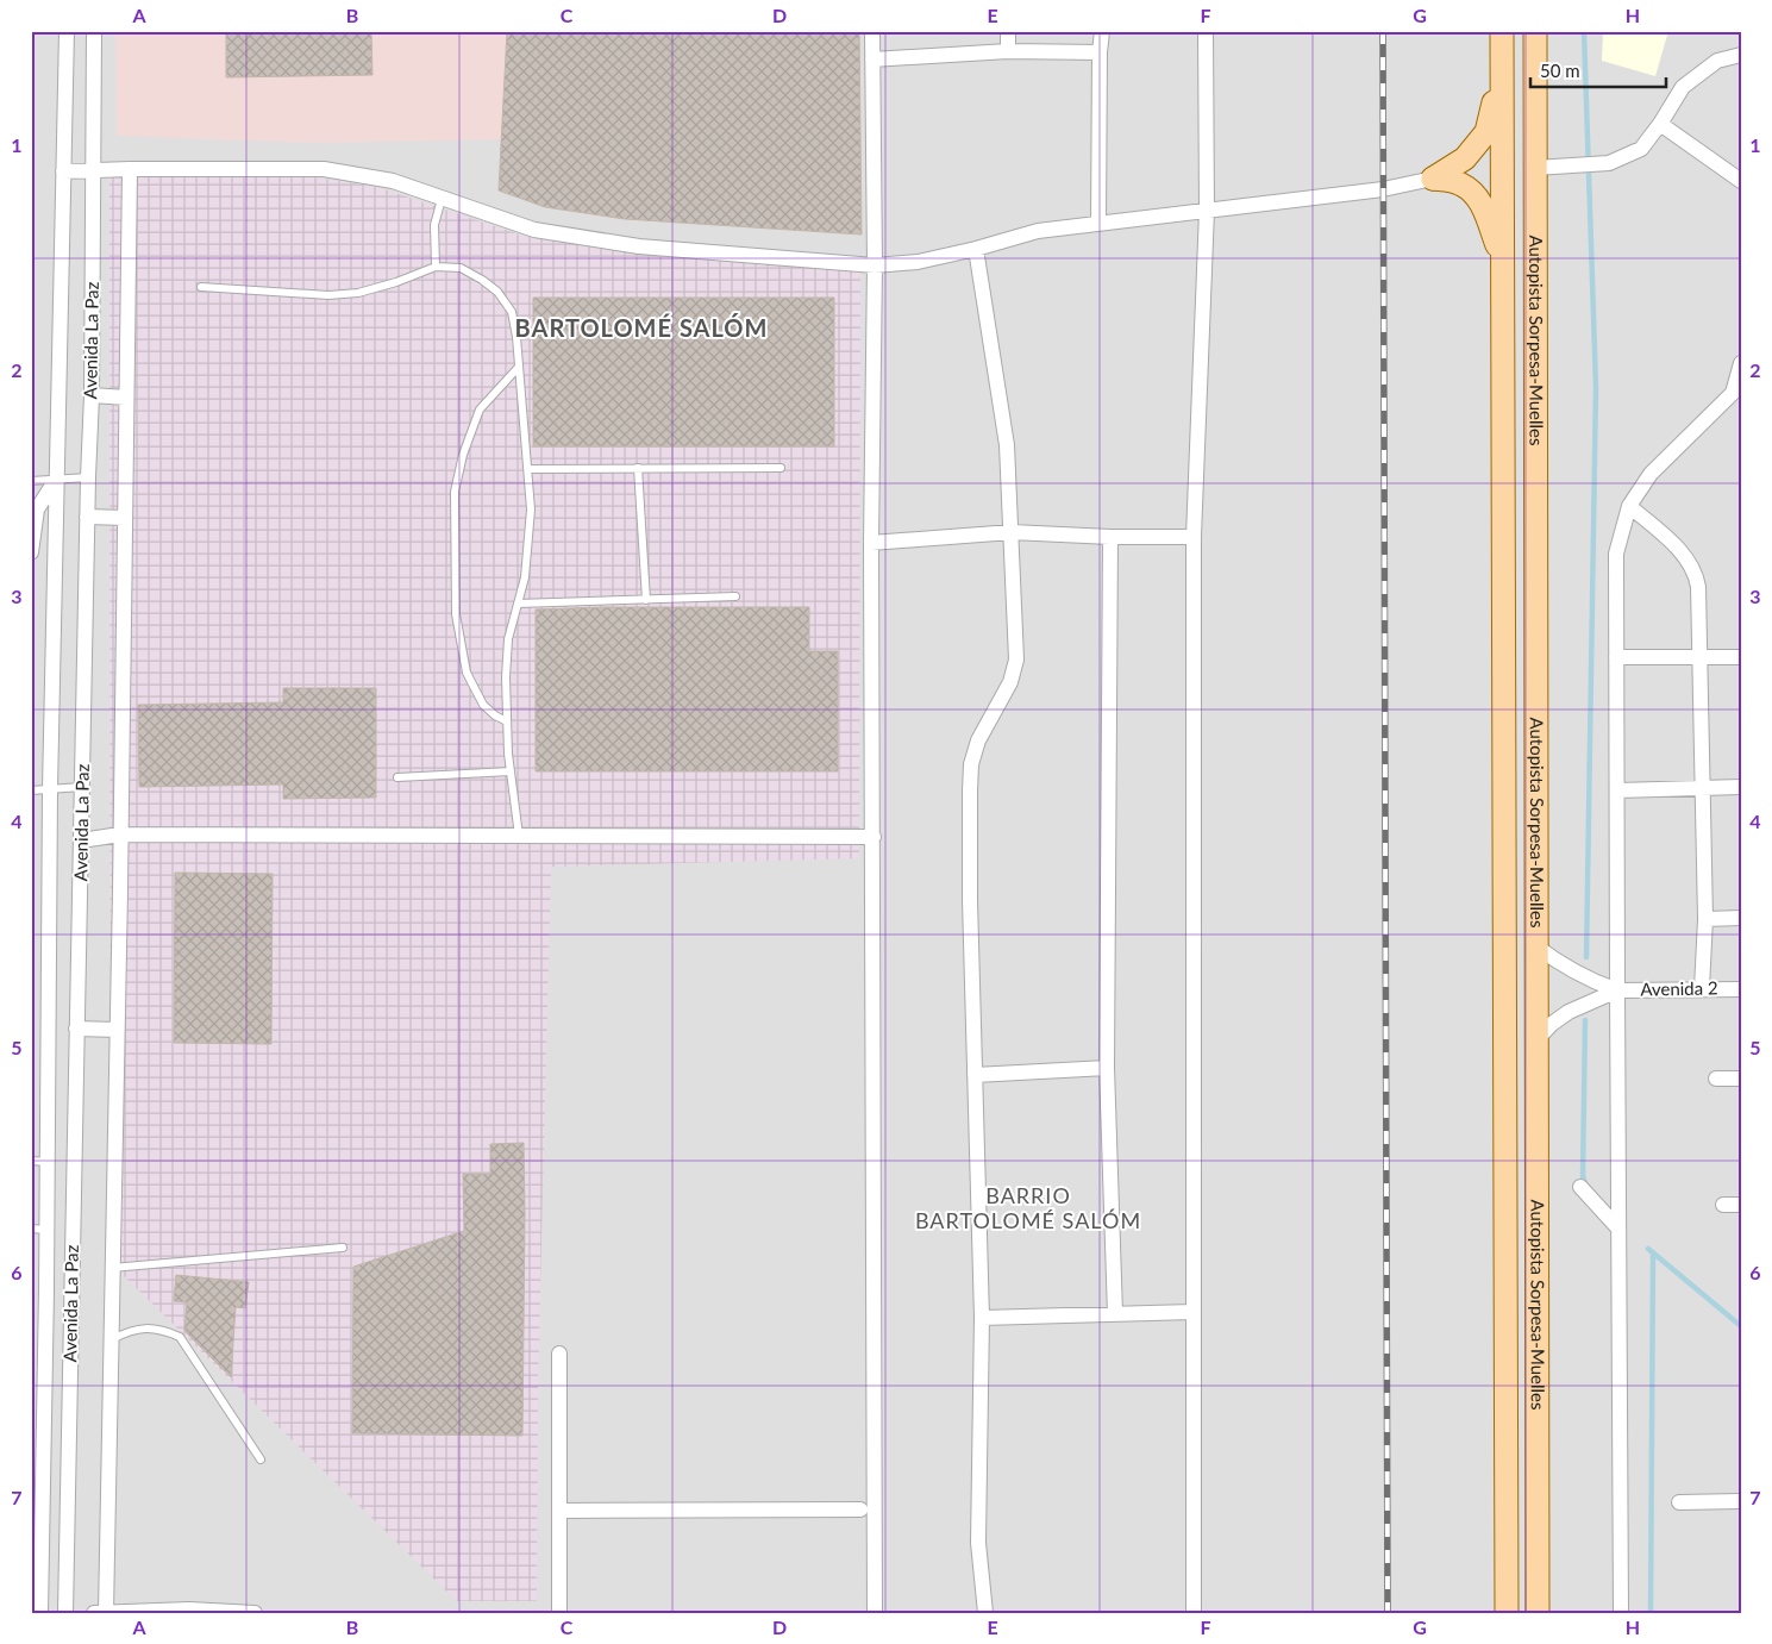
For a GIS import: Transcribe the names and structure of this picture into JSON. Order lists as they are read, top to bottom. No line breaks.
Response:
{"streets":{"main road":["Autopista Sorpesa-Muelles"],"street":["Avenida La Paz","Avenida 2"]},"districts":["BARTOLOMÉ SALÓM","BARRIO BARTOLOMÉ SALÓM"],"scale_bar":"50 m","grid":{"columns":["A","B","C","D","E","F","G","H"],"rows":["1","2","3","4","5","6","7"]}}
